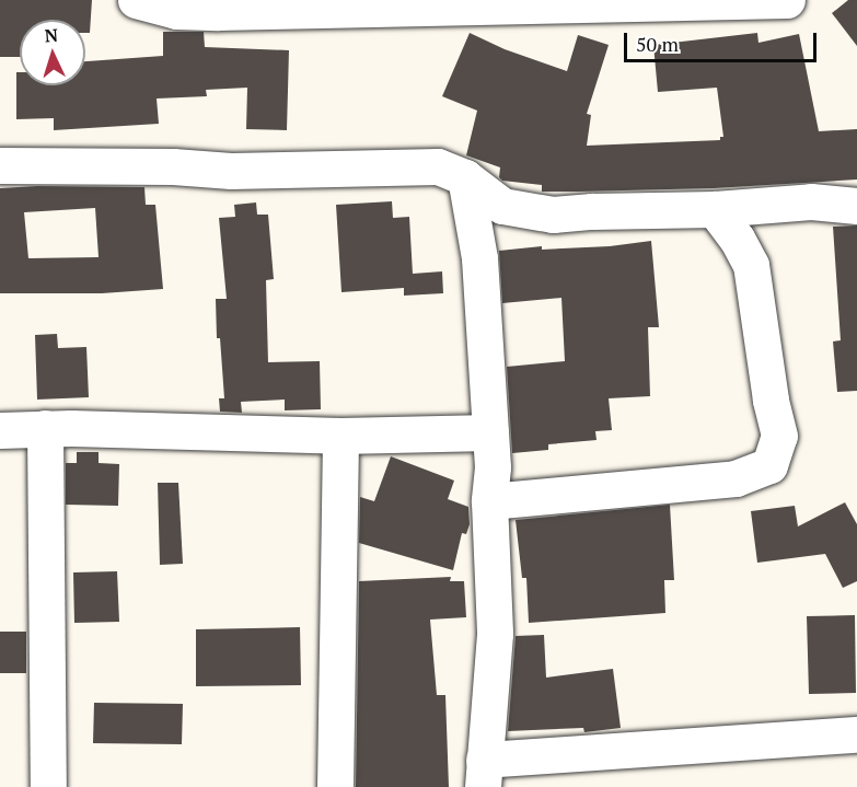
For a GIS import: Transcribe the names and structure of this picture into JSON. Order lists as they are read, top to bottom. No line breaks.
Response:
{"scale_bar":"50 m","north":"top"}
